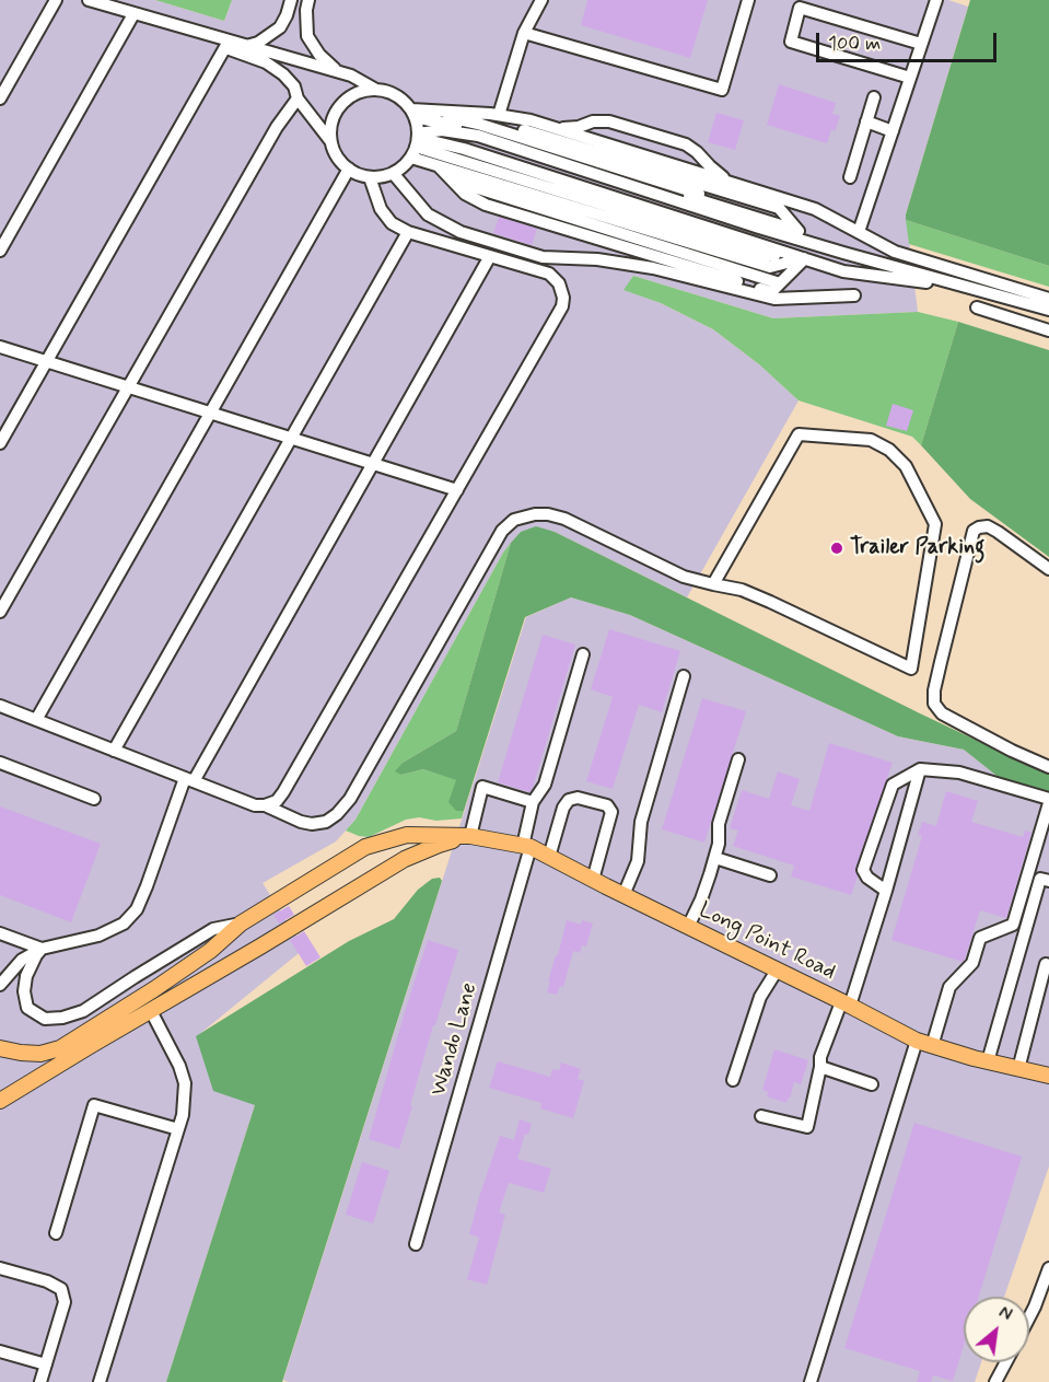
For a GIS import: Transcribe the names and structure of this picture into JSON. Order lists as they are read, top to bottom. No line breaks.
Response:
{"streets":{"main road":["Long Point Road"],"street":["Wando Lane"]},"crossings":[["Long Point Road","Wando Lane"]],"places":["Trailer Parking"],"scale_bar":"100 m","north":"top right"}
